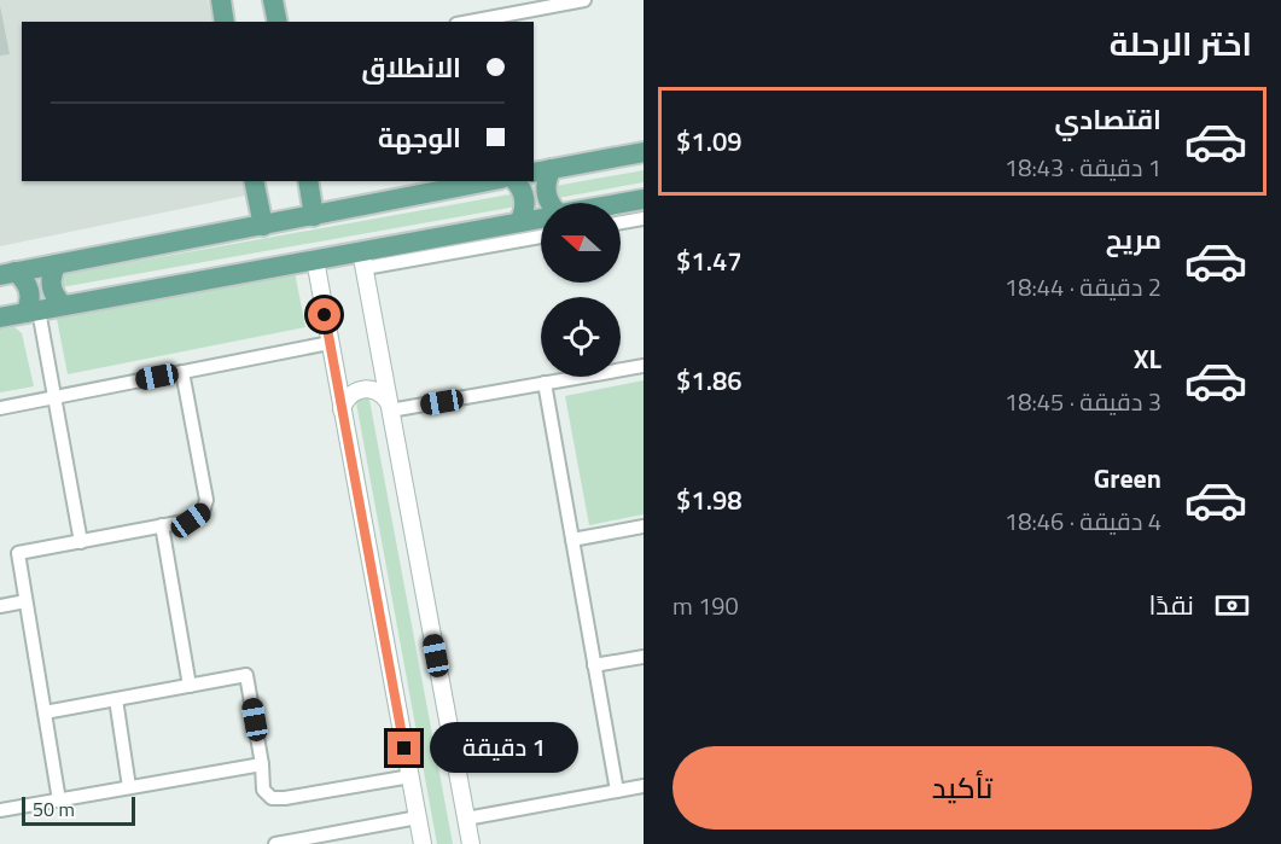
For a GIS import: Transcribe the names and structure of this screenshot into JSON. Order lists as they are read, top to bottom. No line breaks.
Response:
{"scale_bar":"50 m","north":"left","page":{"heading":"اختر الرحلة","banner":["الانطلاق","الوجهة"],"list":[{"name":"اقتصادي","note":"1 دقيقة · 18:43","value":"$1.09"},{"name":"مريح","note":"2 دقيقة · 18:44","value":"$1.47"},{"name":"XL","note":"3 دقيقة · 18:45","value":"$1.86"},{"name":"Green","note":"4 دقيقة · 18:46","value":"$1.98"}],"pay":["نقدًا","190 m"],"bubble":"1 دقيقة","buttons":"تأكيد","scale":"50 m"}}
